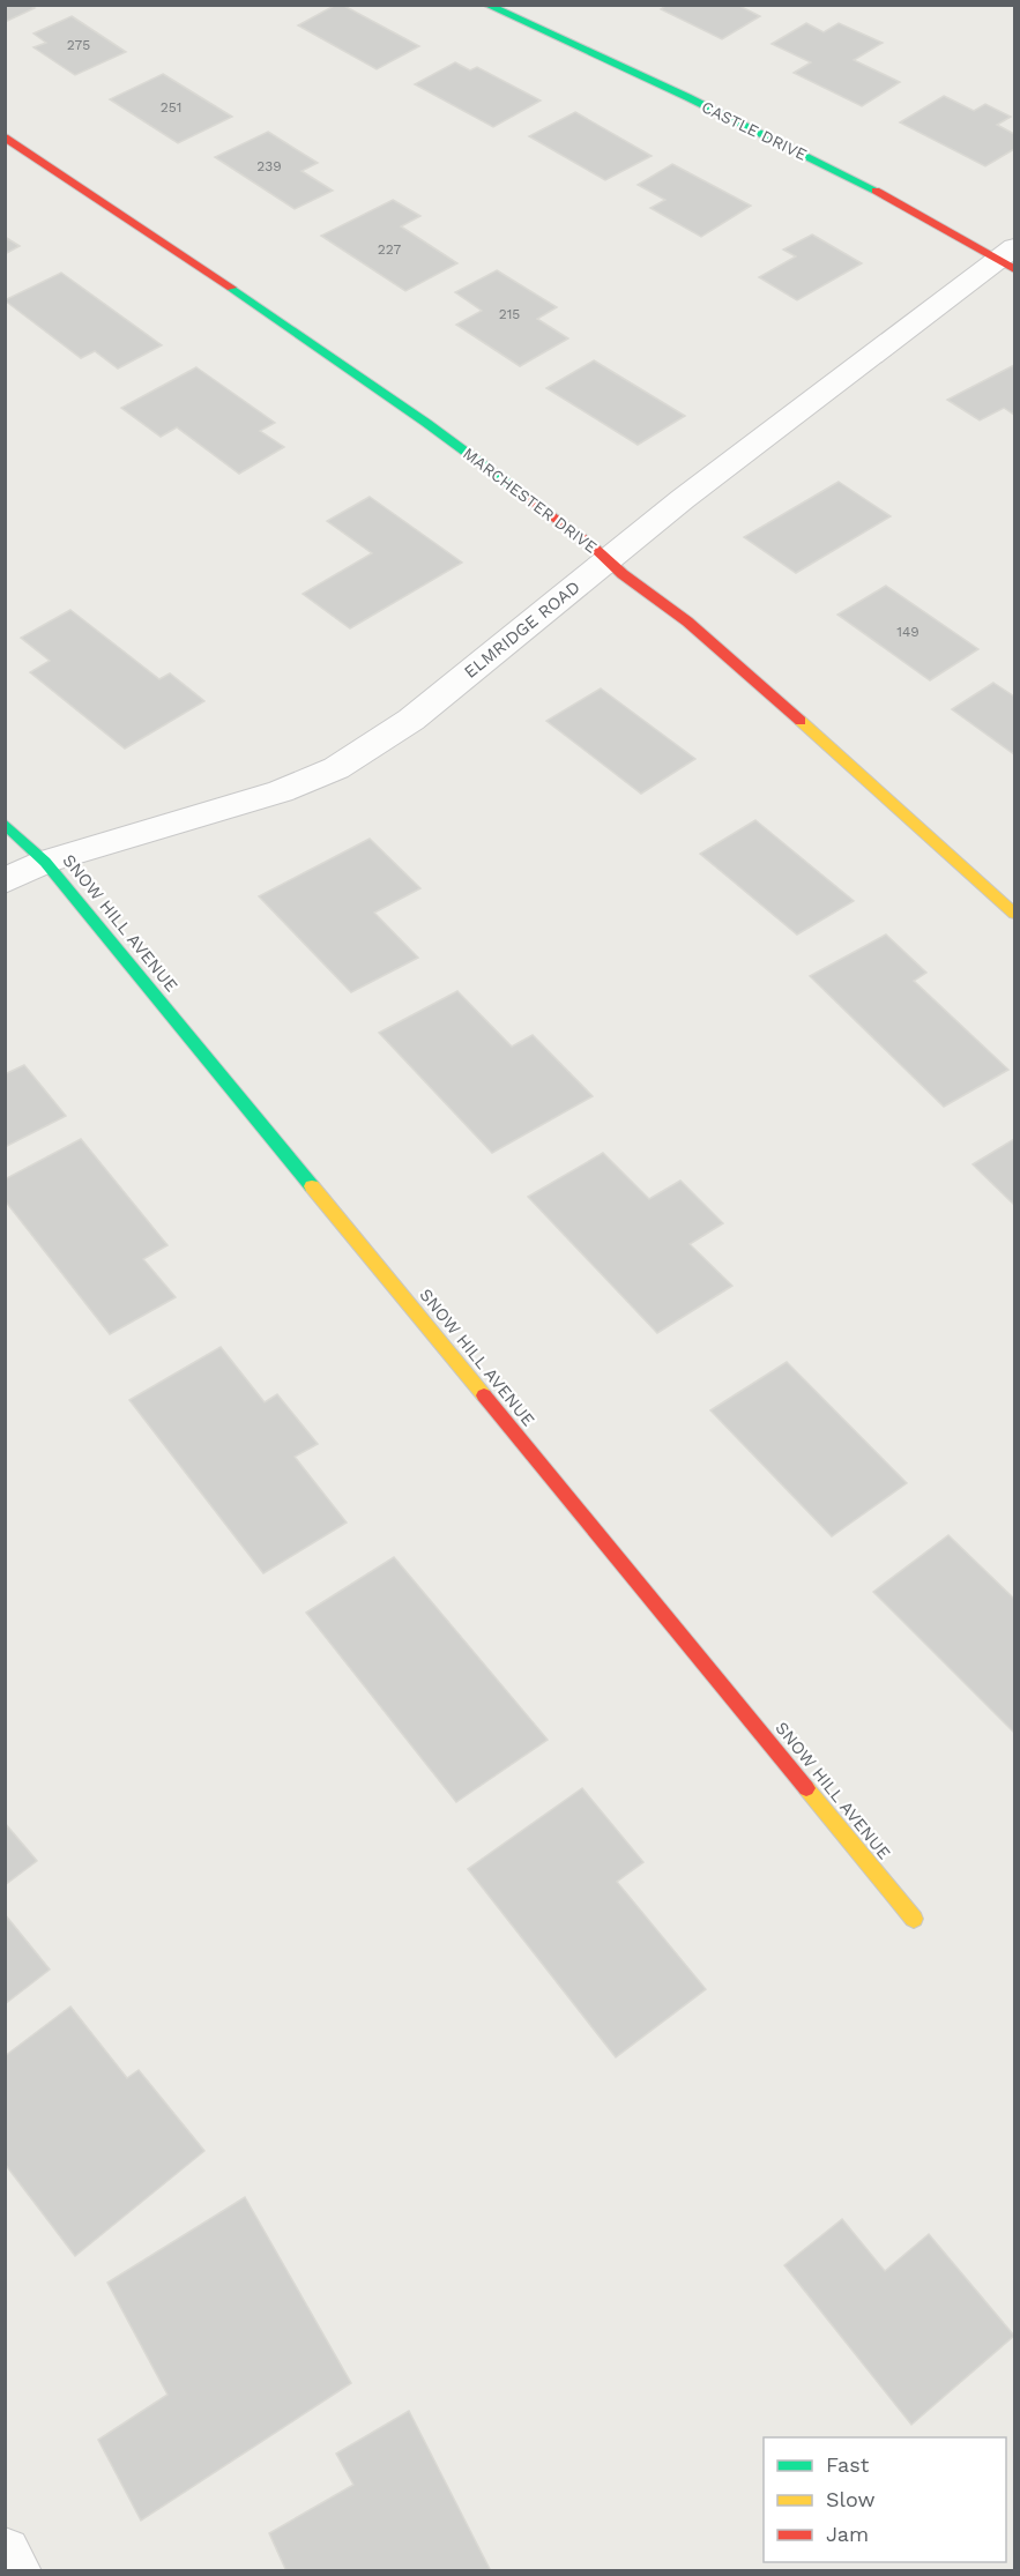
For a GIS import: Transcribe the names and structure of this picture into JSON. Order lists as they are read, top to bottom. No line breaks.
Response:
{"streets":{"street":["CASTLE DRIVE","MARCHESTER DRIVE","ELMRIDGE ROAD","SNOW HILL AVENUE"]},"crossings":[["CASTLE DRIVE","ELMRIDGE ROAD"],["MARCHESTER DRIVE","ELMRIDGE ROAD"],["ELMRIDGE ROAD","SNOW HILL AVENUE"]],"house_numbers":["275","251","239","227","215","149"],"legend":["Fast","Slow","Jam"]}
